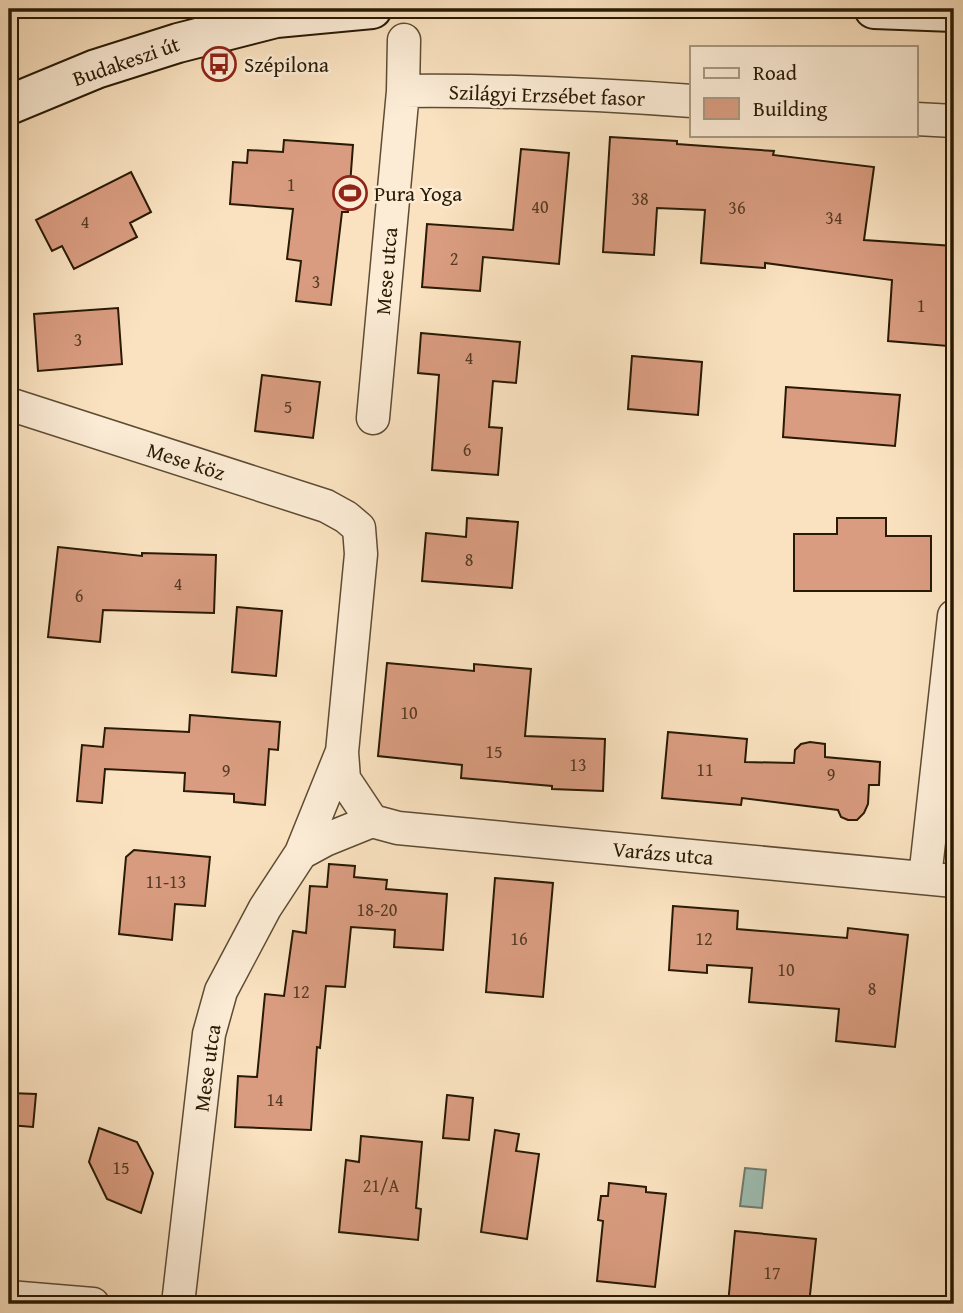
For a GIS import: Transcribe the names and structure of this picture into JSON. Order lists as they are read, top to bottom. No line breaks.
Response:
{"streets":{"main road":["Budakeszi út"],"street":["Szilágyi Erzsébet fasor","Mese utca","Mese köz","Varázs utca"]},"crossings":[["Szilágyi Erzsébet fasor","Mese utca"],["Mese utca","Mese köz"],["Mese utca","Varázs utca"]],"places":{"bus stop":["Szépilona"],"sports":["Pura Yoga"]},"house_numbers":["1","38","40","36","34","4","2","3","1","3","4","5","6","8","4","6","10","15","13","11","9","9","11-13","18-20","16","12","10","8","12","14","15","21/A","17"],"legend":["Road","Building"]}
